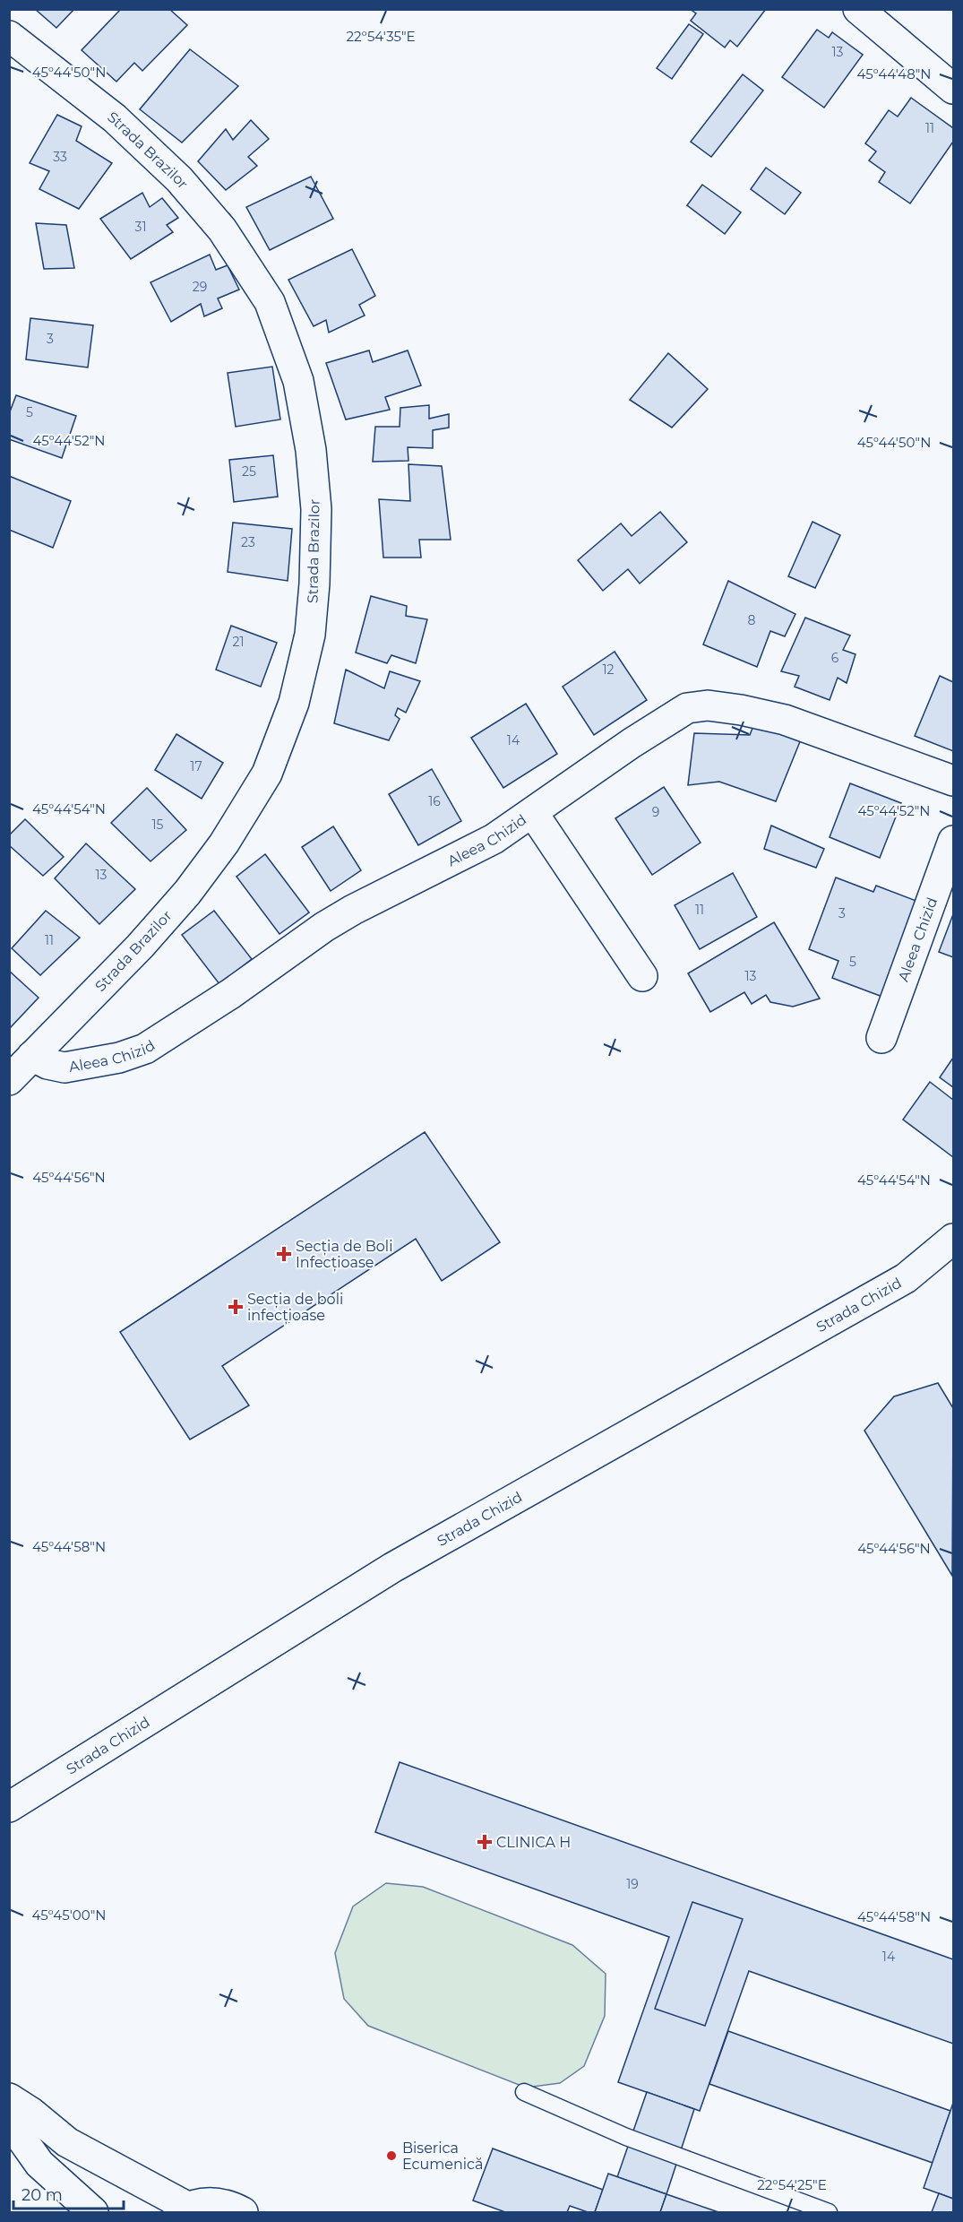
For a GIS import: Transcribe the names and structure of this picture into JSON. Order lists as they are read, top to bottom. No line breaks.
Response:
{"streets":{"street":["Strada Brazilor","Aleea Chizid","Strada Chizid"]},"crossings":[["Strada Brazilor","Aleea Chizid"]],"places":{"health":["Secția de Boli Infecțioase","Secția de boli infecțioase","CLINICA H"],"other":["Biserica Ecumenică"]},"house_numbers":["13","11","33","31","29","3","5","25","23","8","21","6","12","14","17","16","9","15","13","11","3","11","5","13","19","14"],"scale_bar":"20 m","coordinates":["22°54'35\"E","45°44'50\"N","45°44'48\"N","45°44'52\"N","45°44'54\"N","45°44'56\"N","45°44'58\"N","45°45'00\"N","22°54'25\"E"]}
